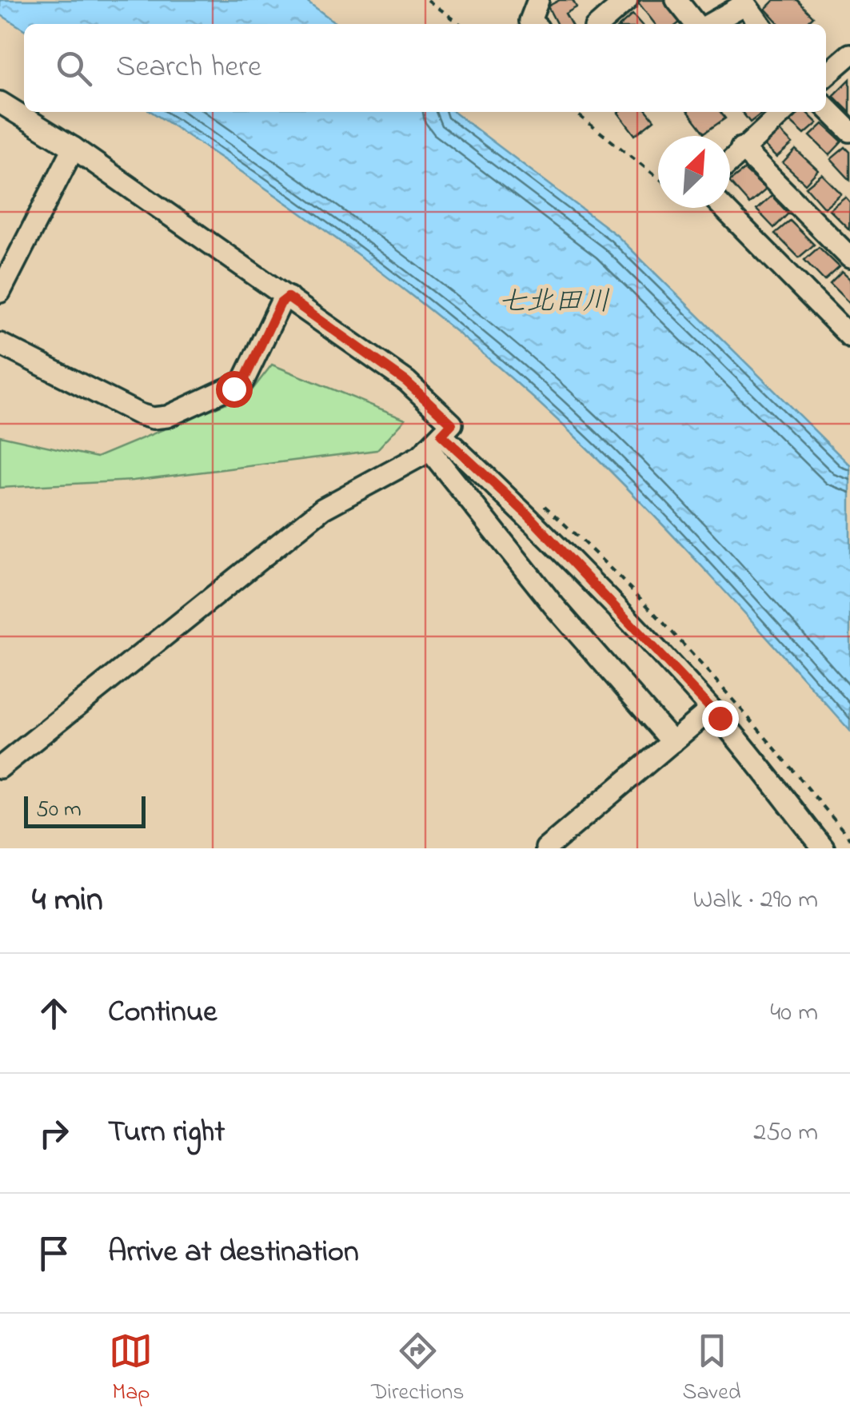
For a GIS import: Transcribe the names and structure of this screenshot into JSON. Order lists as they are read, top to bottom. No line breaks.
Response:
{"water":["七北田川"],"scale_bar":"50 m","north":"top right","page":{"search":"Search here","scale":"50 m","heading":["4 min","Walk · 290 m"],"list":[["Continue","40 m"],["Turn right","250 m"],"Arrive at destination"],"nav":["Map","Directions","Saved"]}}
